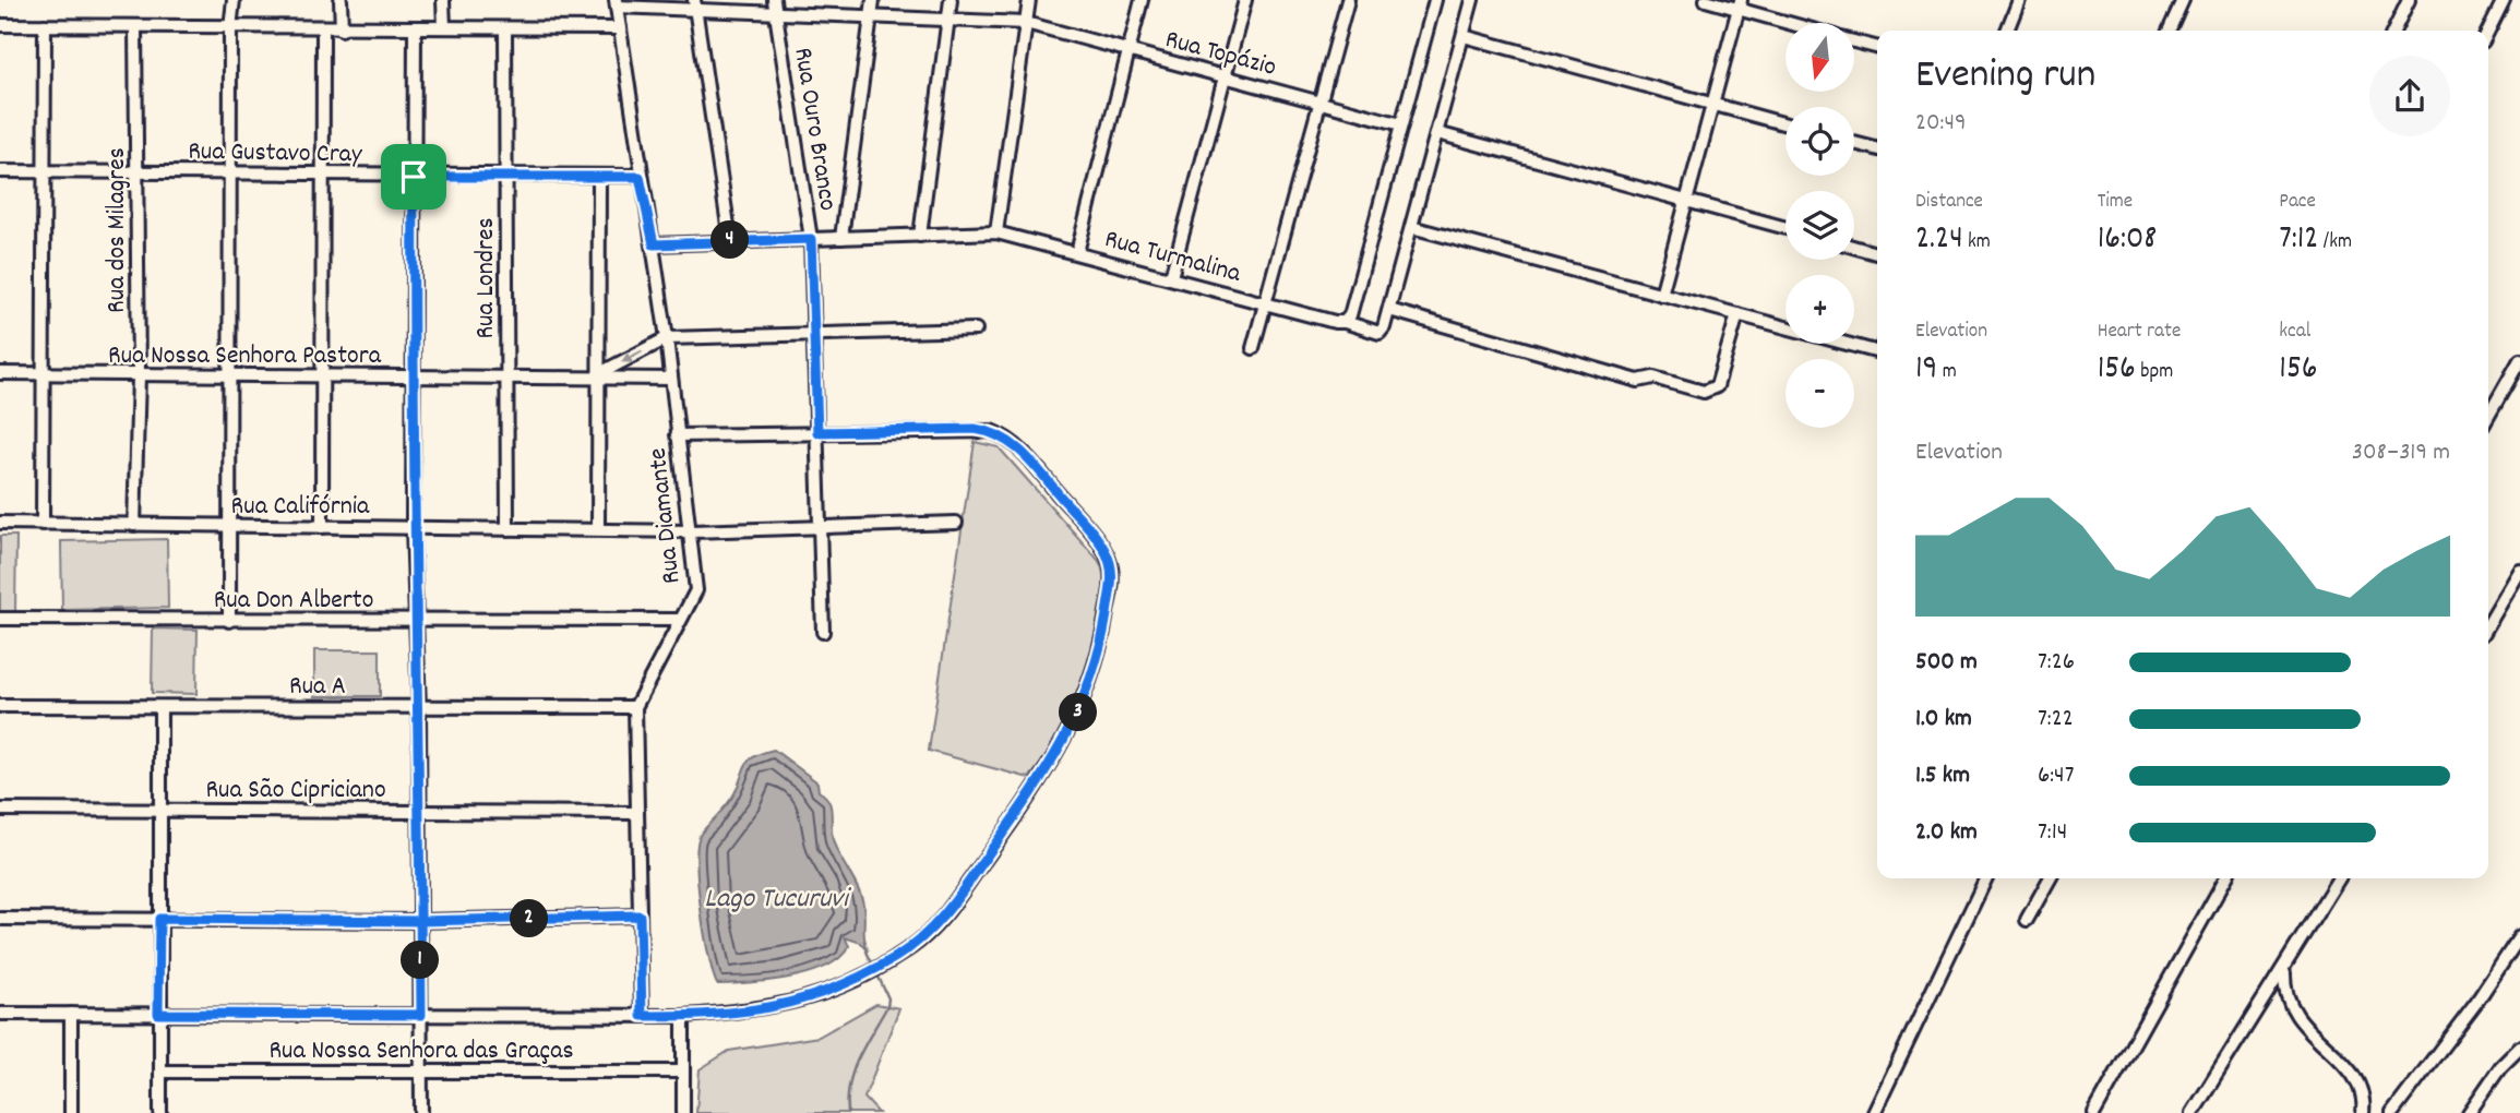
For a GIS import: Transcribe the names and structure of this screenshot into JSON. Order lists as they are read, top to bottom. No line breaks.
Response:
{"streets":{"street":["Rua Topázio","Rua Ouro Branco","Rua Gustavo Cray","Rua dos Milagres","Rua Turmalina","Rua Londres","Rua Nossa Senhora Pastora","Rua Califórnia","Rua Diamante","Rua Don Alberto","Rua A","Rua São Cipriciano","Rua Nossa Senhora das Graças"]},"crossings":[["Rua Topázio","Rua Ouro Branco"],["Rua Topázio","Rua Diamante"],["Rua Ouro Branco","Rua Turmalina"],["Rua Ouro Branco","Rua Califórnia"],["Rua Gustavo Cray","Rua dos Milagres"],["Rua Gustavo Cray","Rua Londres"],["Rua Gustavo Cray","Rua Diamante"],["Rua dos Milagres","Rua Nossa Senhora Pastora"],["Rua dos Milagres","Rua Califórnia"],["Rua Turmalina","Rua Diamante"],["Rua Londres","Rua Nossa Senhora Pastora"],["Rua Londres","Rua Califórnia"],["Rua Nossa Senhora Pastora","Rua Diamante"],["Rua Califórnia","Rua Diamante"],["Rua Diamante","Rua Don Alberto"],["Rua Diamante","Rua A"],["Rua Diamante","Rua São Cipriciano"]],"water":["Lago Tucuruvi"],"north":"bottom","page":{"map_buttons":["+","−"],"heading":["Evening run","20:49"],"stats":[["Distance","2.24 km"],["Time","16:08"],["Pace","7:12 /km"],["Elevation","19 m"],["Heart rate","156 bpm"],["kcal","156"]],"pins":["4","3","2","1"],"chart":["Elevation","308–319 m"],"list":[{"name":"500 m","note":"7:26"},{"name":"1.0 km","note":"7:22"},{"name":"1.5 km","note":"6:47"},{"name":"2.0 km","note":"7:14"}]}}
